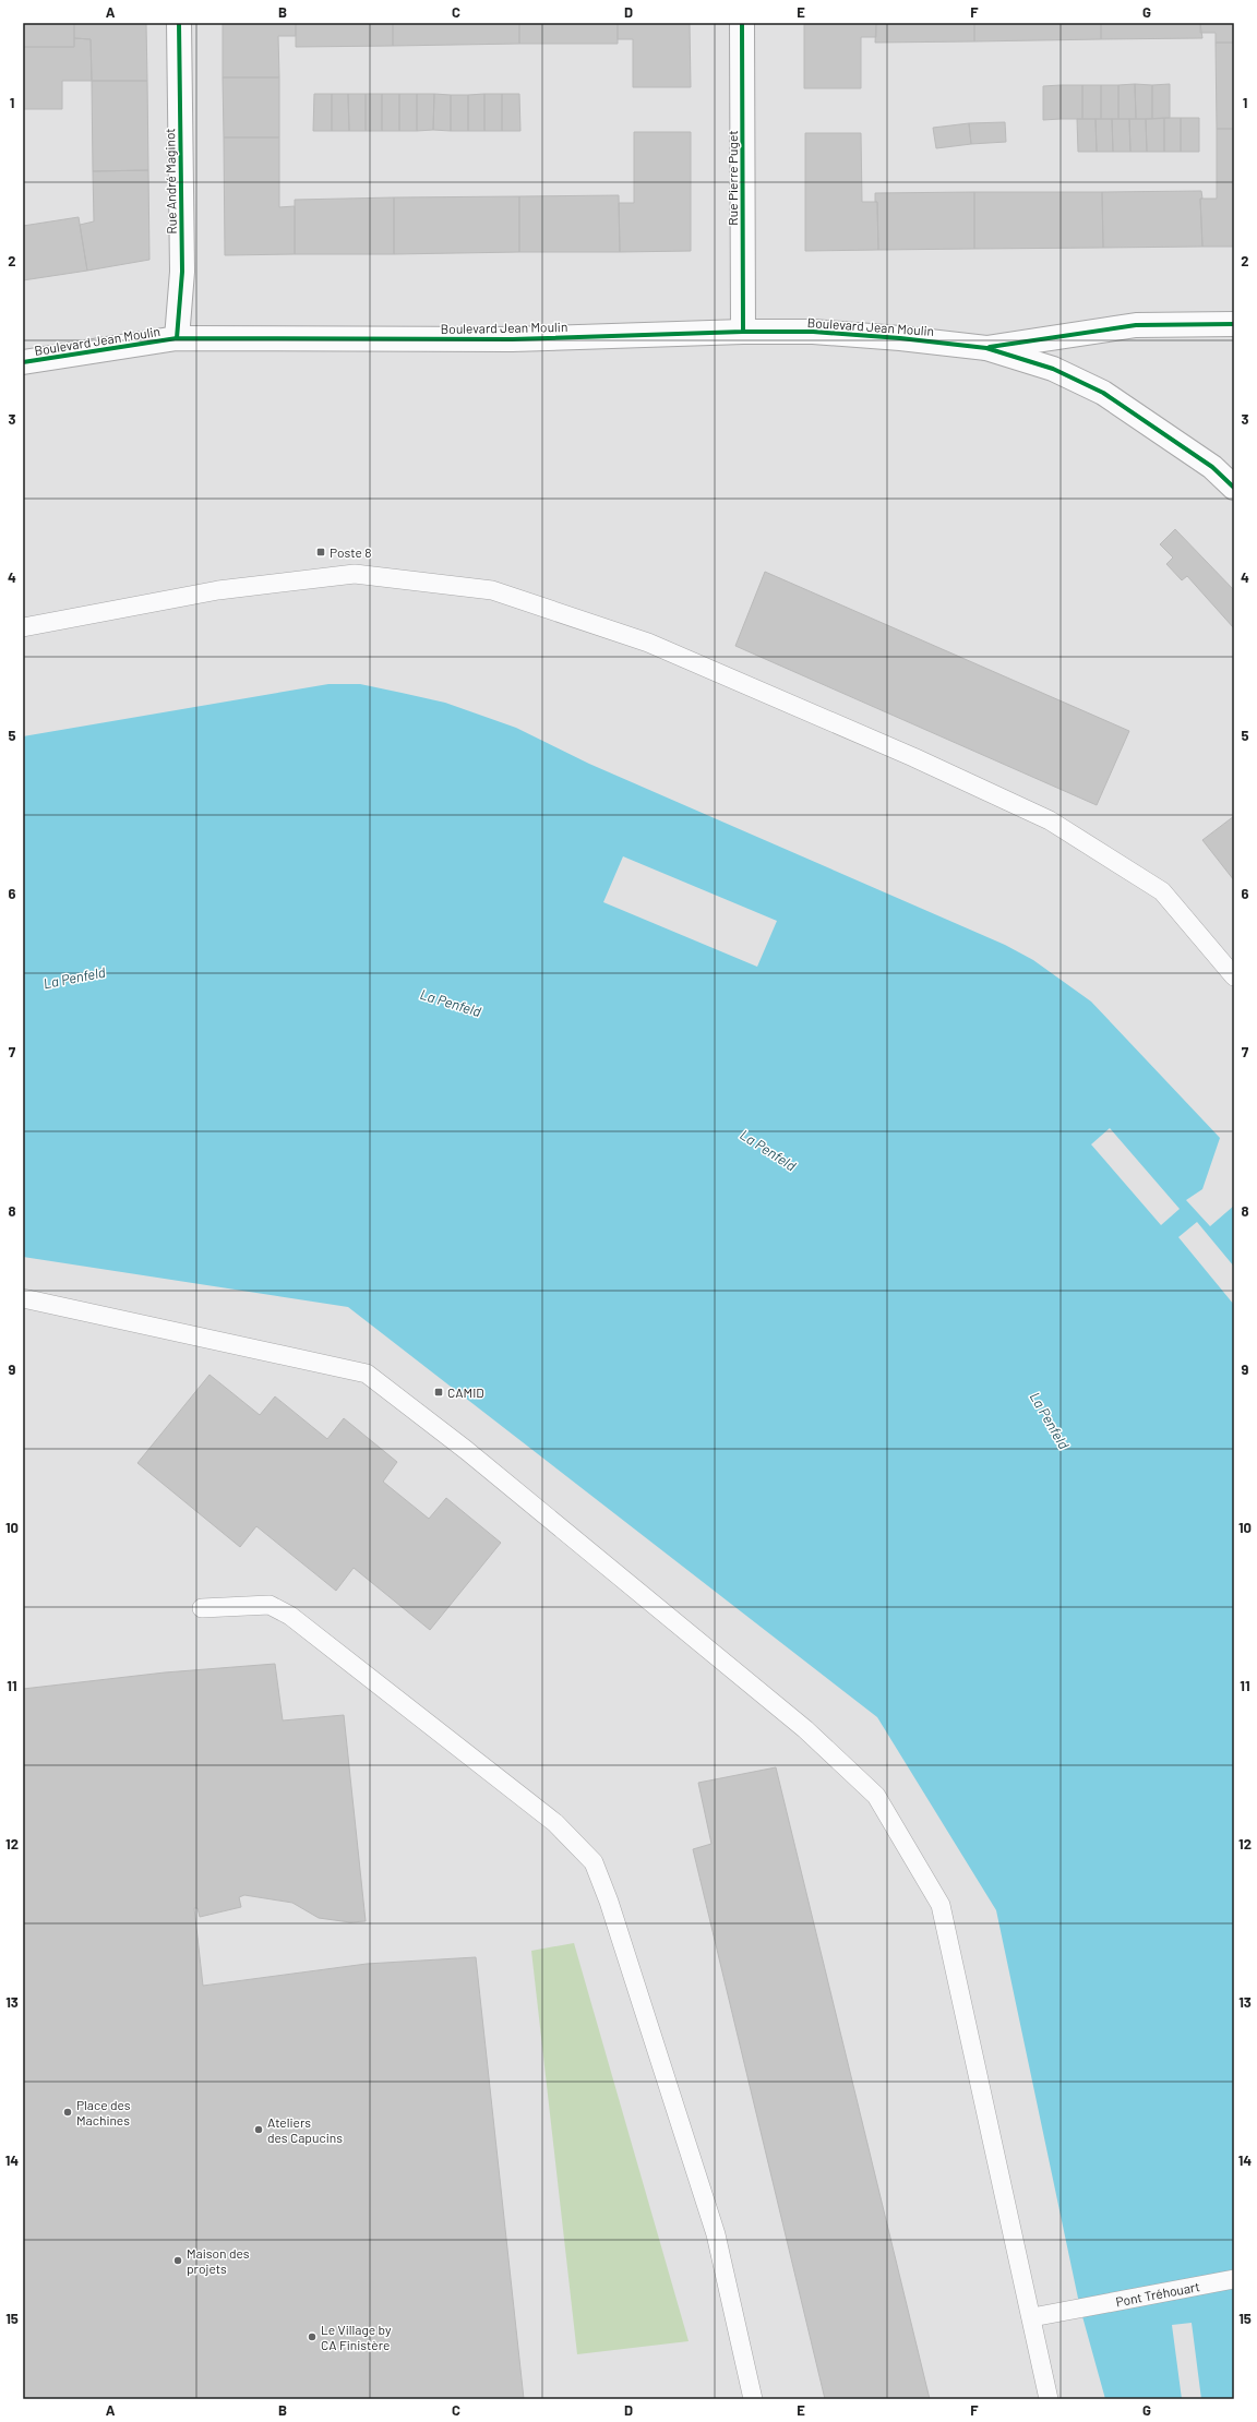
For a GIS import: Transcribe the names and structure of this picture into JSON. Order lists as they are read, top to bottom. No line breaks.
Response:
{"streets":{"street":["Rue Pierre Puget","Rue André Maginot","Boulevard Jean Moulin"],"lane":["Pont Tréhouart"]},"crossings":[["Rue Pierre Puget","Boulevard Jean Moulin"],["Rue André Maginot","Boulevard Jean Moulin"]],"water":["La Penfeld"],"places":{"transit":["Poste 8","CAMID"],"other":["Place des Machines","Ateliers des Capucins","Maison des projets","Le Village by CA Finistère"]},"grid":{"columns":["A","B","C","D","E","F","G"],"rows":["1","2","3","4","5","6","7","8","9","10","11","12","13","14","15"]}}
